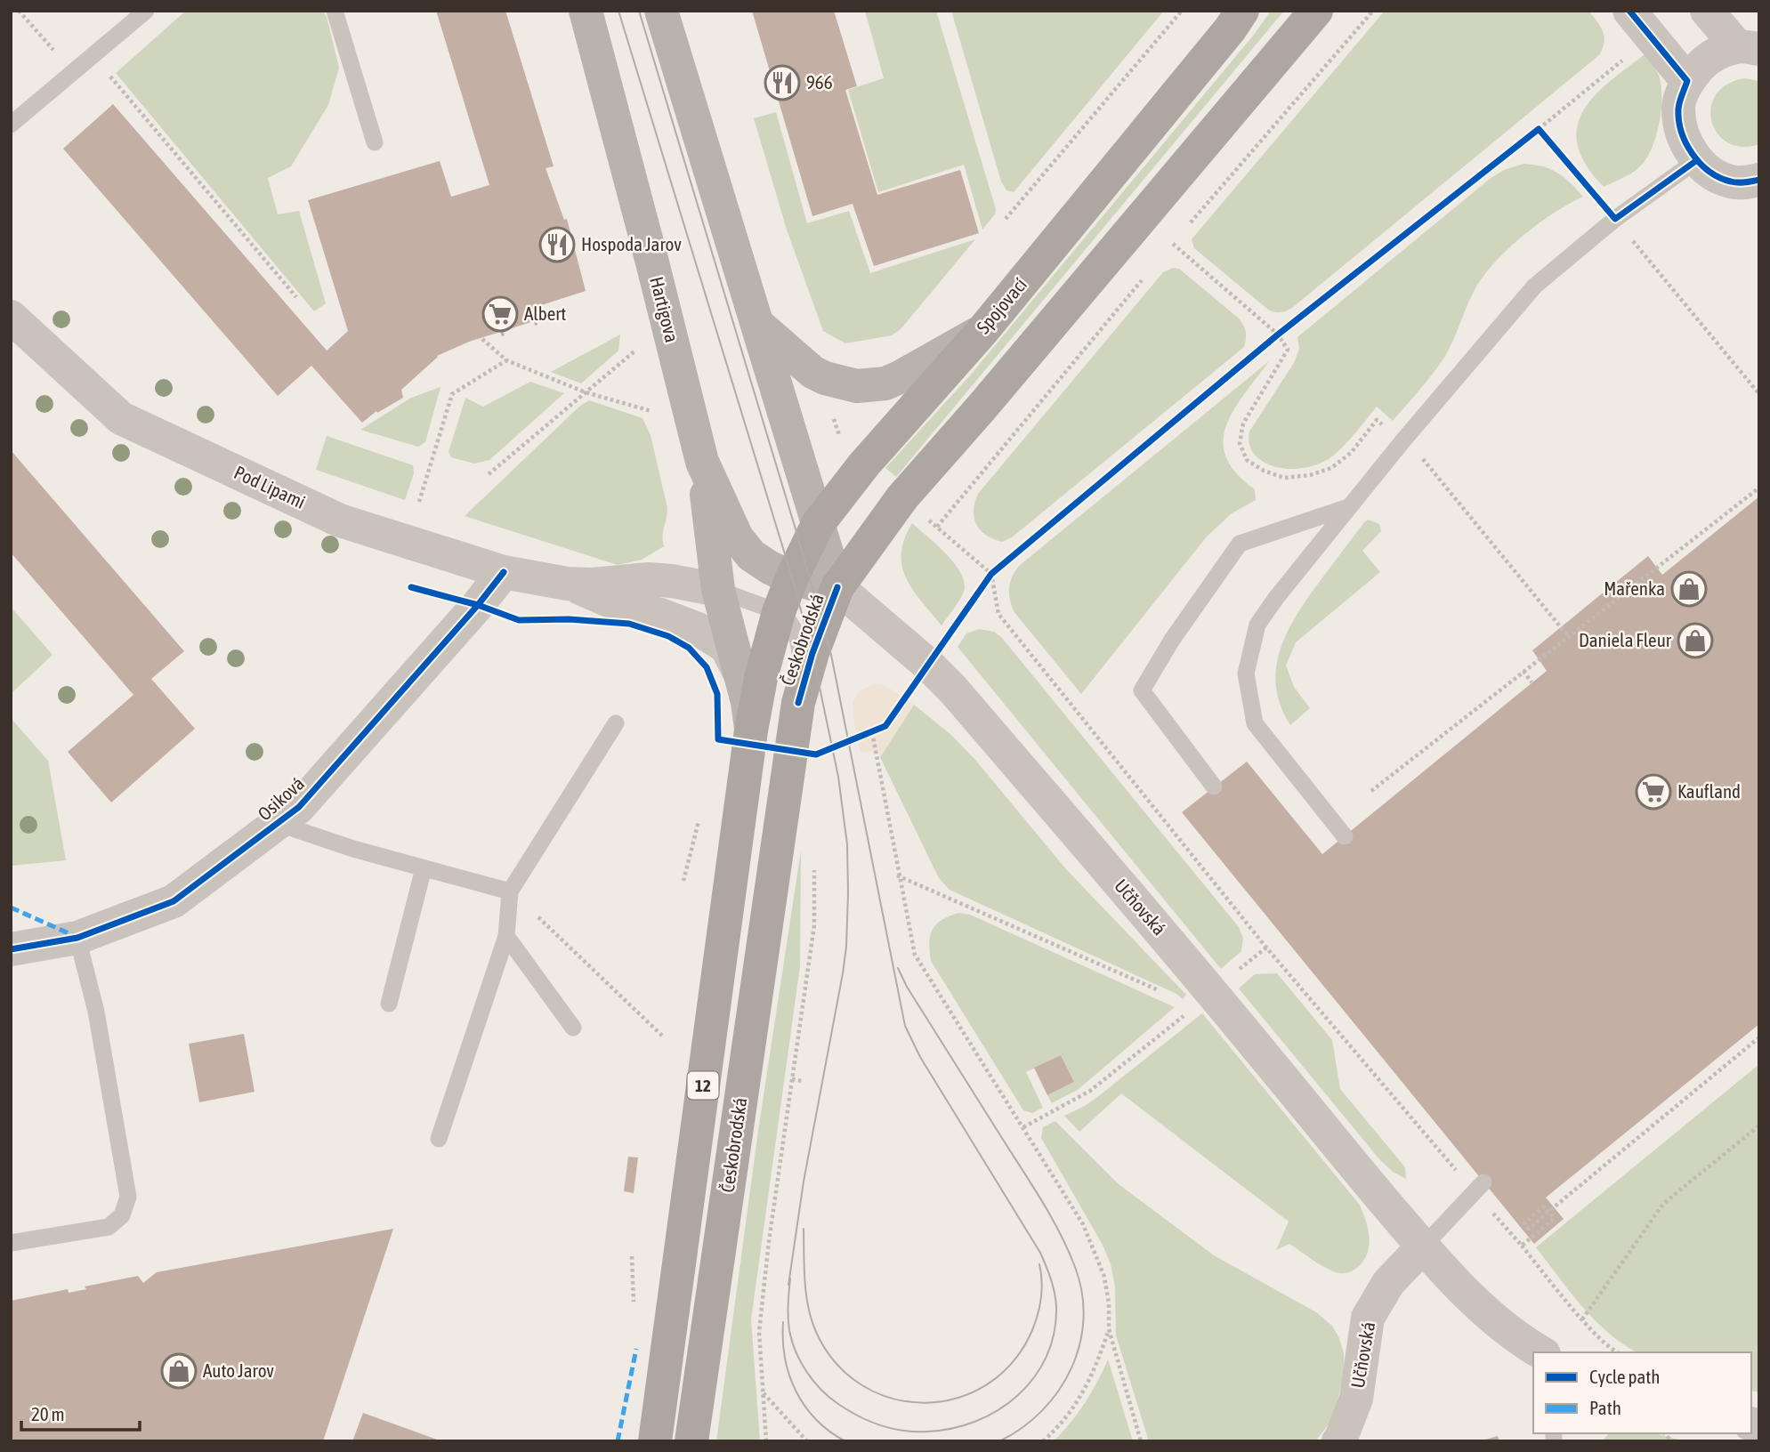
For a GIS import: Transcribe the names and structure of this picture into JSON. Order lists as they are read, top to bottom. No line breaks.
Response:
{"streets":{"main road":["Spojovací","Hartigova","Českobrodská","12"],"street":["Pod Lipami","Osiková","Učňovská"]},"crossings":[["Spojovací","Hartigova"],["Spojovací","Českobrodská"],["Hartigova","Českobrodská"],["Hartigova","Učňovská"],["Pod Lipami","Osiková"],["Českobrodská","Učňovská"]],"places":{"restaurant":["966","Hospoda Jarov"],"supermarket":["Albert","Kaufland"],"shop":["Mařenka","Daniela Fleur","Auto Jarov"]},"legend":["Cycle path","Path"],"scale_bar":"20 m"}
